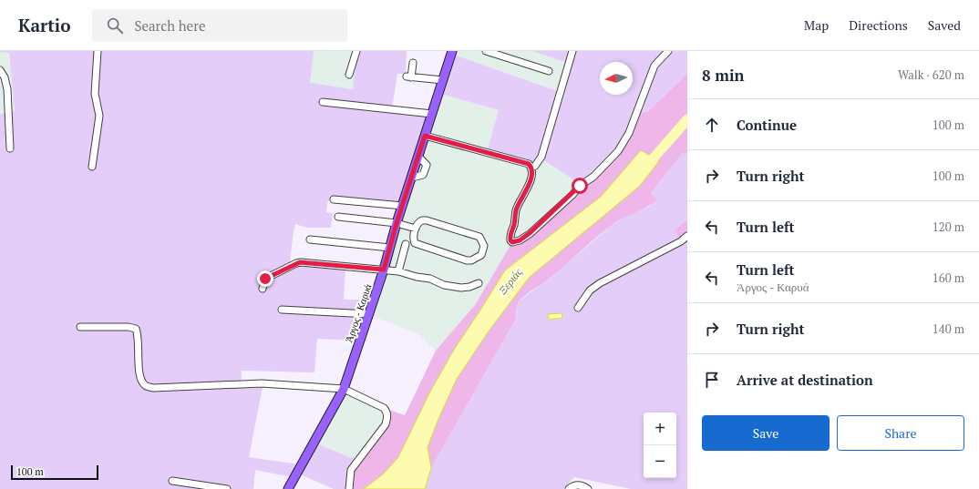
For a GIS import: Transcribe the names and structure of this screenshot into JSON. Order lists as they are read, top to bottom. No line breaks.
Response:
{"streets":{"main road":["Άργος - Καρυά"]},"water":["Ξεριάς"],"scale_bar":"100 m","north":"left","page":{"header":"Kartio","search":"Search here","nav":["Map","Directions","Saved"],"heading":["8 min","Walk · 620 m"],"list":[["Continue","100 m"],["Turn right","100 m"],["Turn left","120 m"],["Turn left","Άργος - Καρυά","160 m"],["Turn right","140 m"],"Arrive at destination"],"buttons":["Save","Share"],"map_buttons":["+","−"],"scale":"100 m"}}
